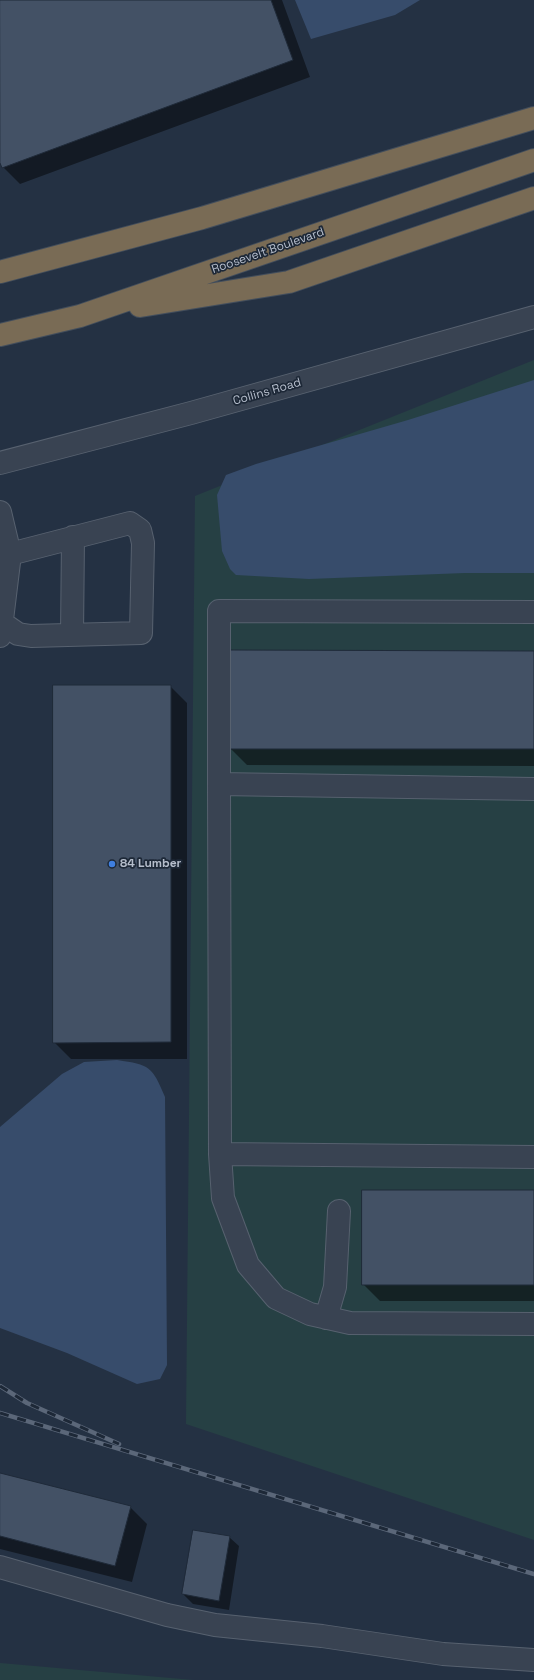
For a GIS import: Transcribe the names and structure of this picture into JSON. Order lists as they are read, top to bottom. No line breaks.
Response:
{"streets":{"highway":["Roosevelt Boulevard"],"street":["Collins Road"]},"places":["84 Lumber"]}
